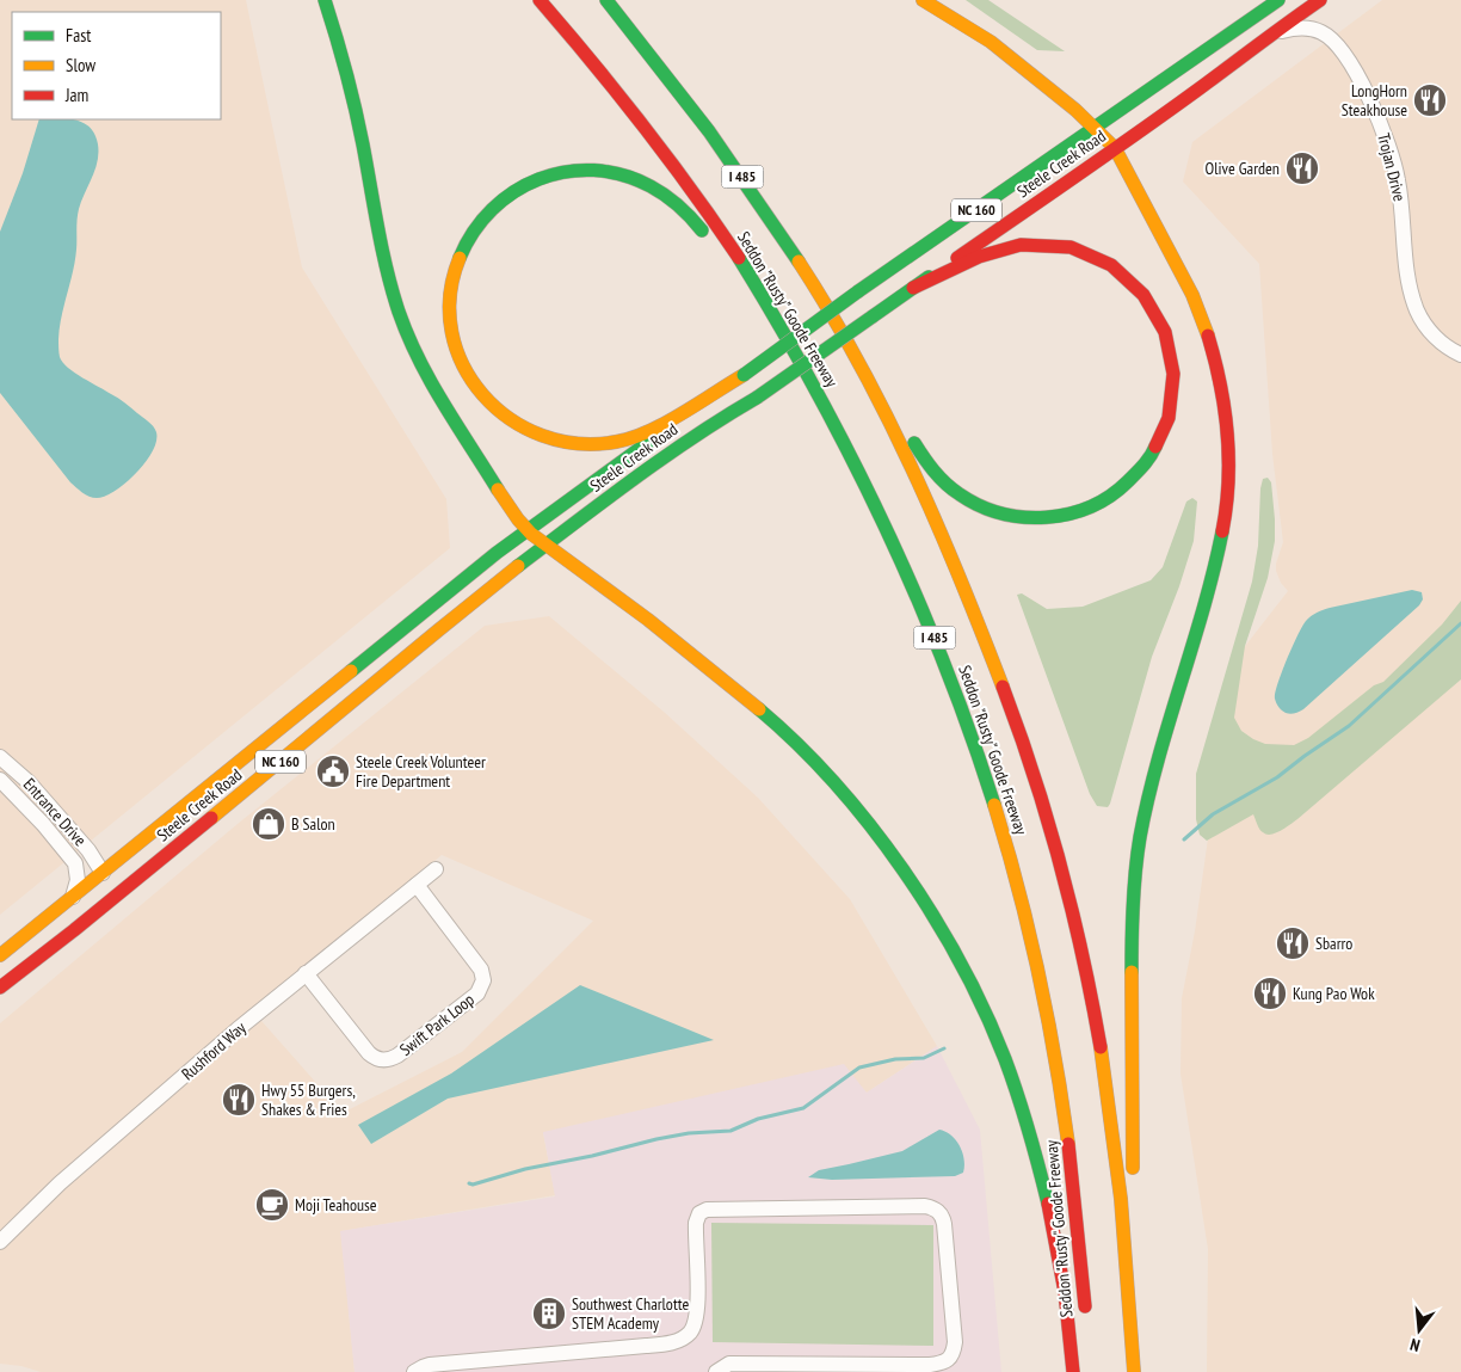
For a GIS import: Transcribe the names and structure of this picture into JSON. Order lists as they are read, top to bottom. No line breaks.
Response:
{"streets":{"main road":["Steele Creek Road","I 485","NC 160","Seddon \"Rusty\" Goode Freeway"],"street":["Trojan Drive","Entrance Drive","Swift Park Loop","Rushford Way"]},"crossings":[["Steele Creek Road","Trojan Drive"],["Steele Creek Road","Entrance Drive"],["Swift Park Loop","Rushford Way"]],"places":{"restaurant":["LongHorn Steakhouse","Olive Garden","Sbarro","Kung Pao Wok","Hwy 55 Burgers, Shakes & Fries"],"public building":["Steele Creek Volunteer Fire Department"],"shop":["B Salon"],"cafe":["Moji Teahouse"],"building":["Southwest Charlotte STEM Academy"]},"legend":["Fast","Slow","Jam"],"north":"bottom"}
